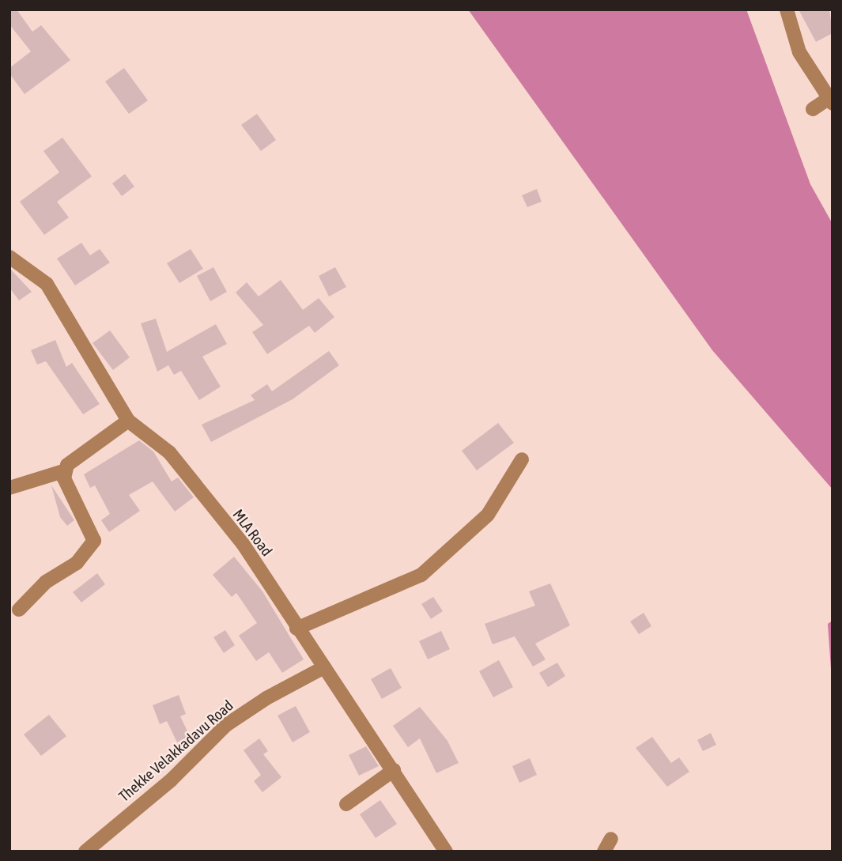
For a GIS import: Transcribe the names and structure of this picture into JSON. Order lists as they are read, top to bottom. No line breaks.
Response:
{"streets":{"street":["MLA Road","Thekke Velakkadavu Road"]},"crossings":[["MLA Road","Thekke Velakkadavu Road"]]}
